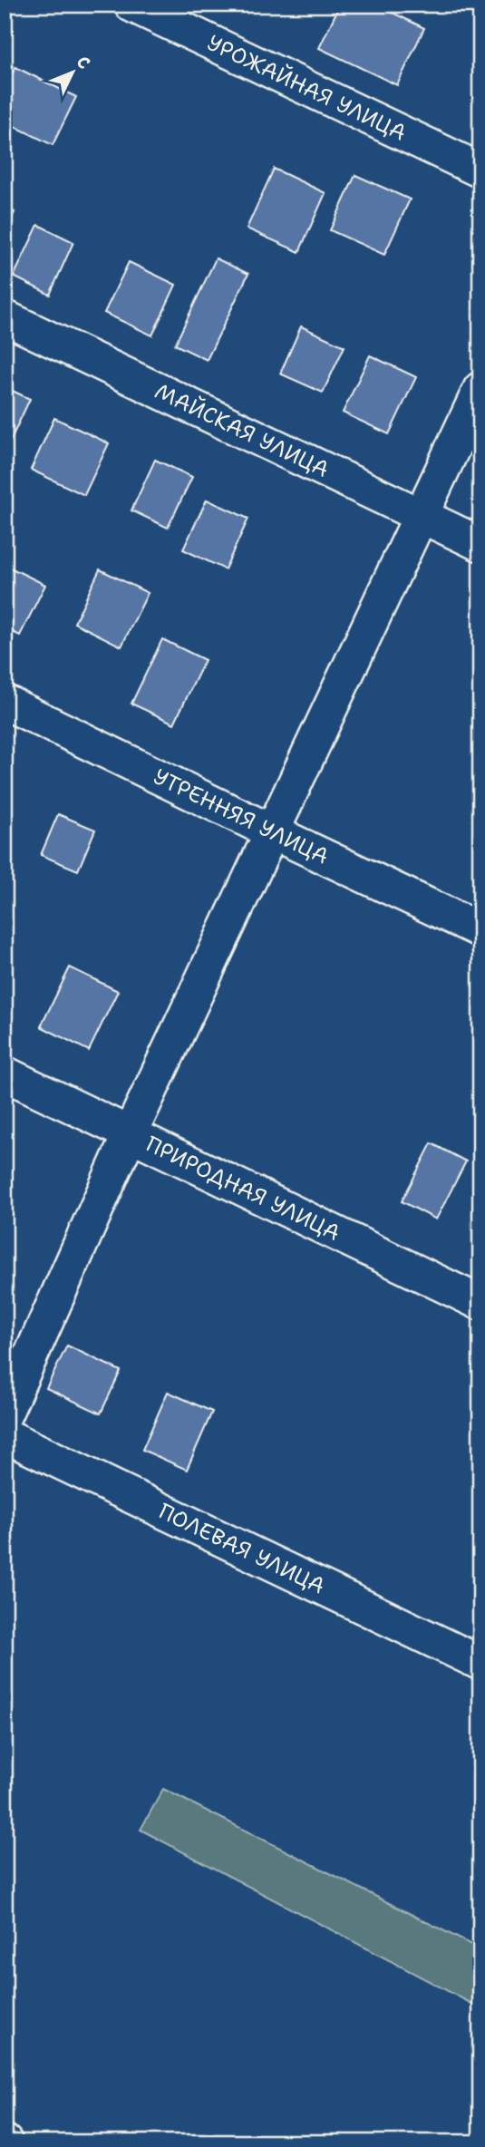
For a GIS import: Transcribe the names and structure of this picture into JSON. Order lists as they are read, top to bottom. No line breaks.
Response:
{"streets":{"street":["УРОЖАЙНАЯ УЛИЦА","МАЙСКАЯ УЛИЦА","УТРЕННЯЯ УЛИЦА","ПРИРОДНАЯ УЛИЦА","ПОЛЕВАЯ УЛИЦА"]},"north":"top right"}
